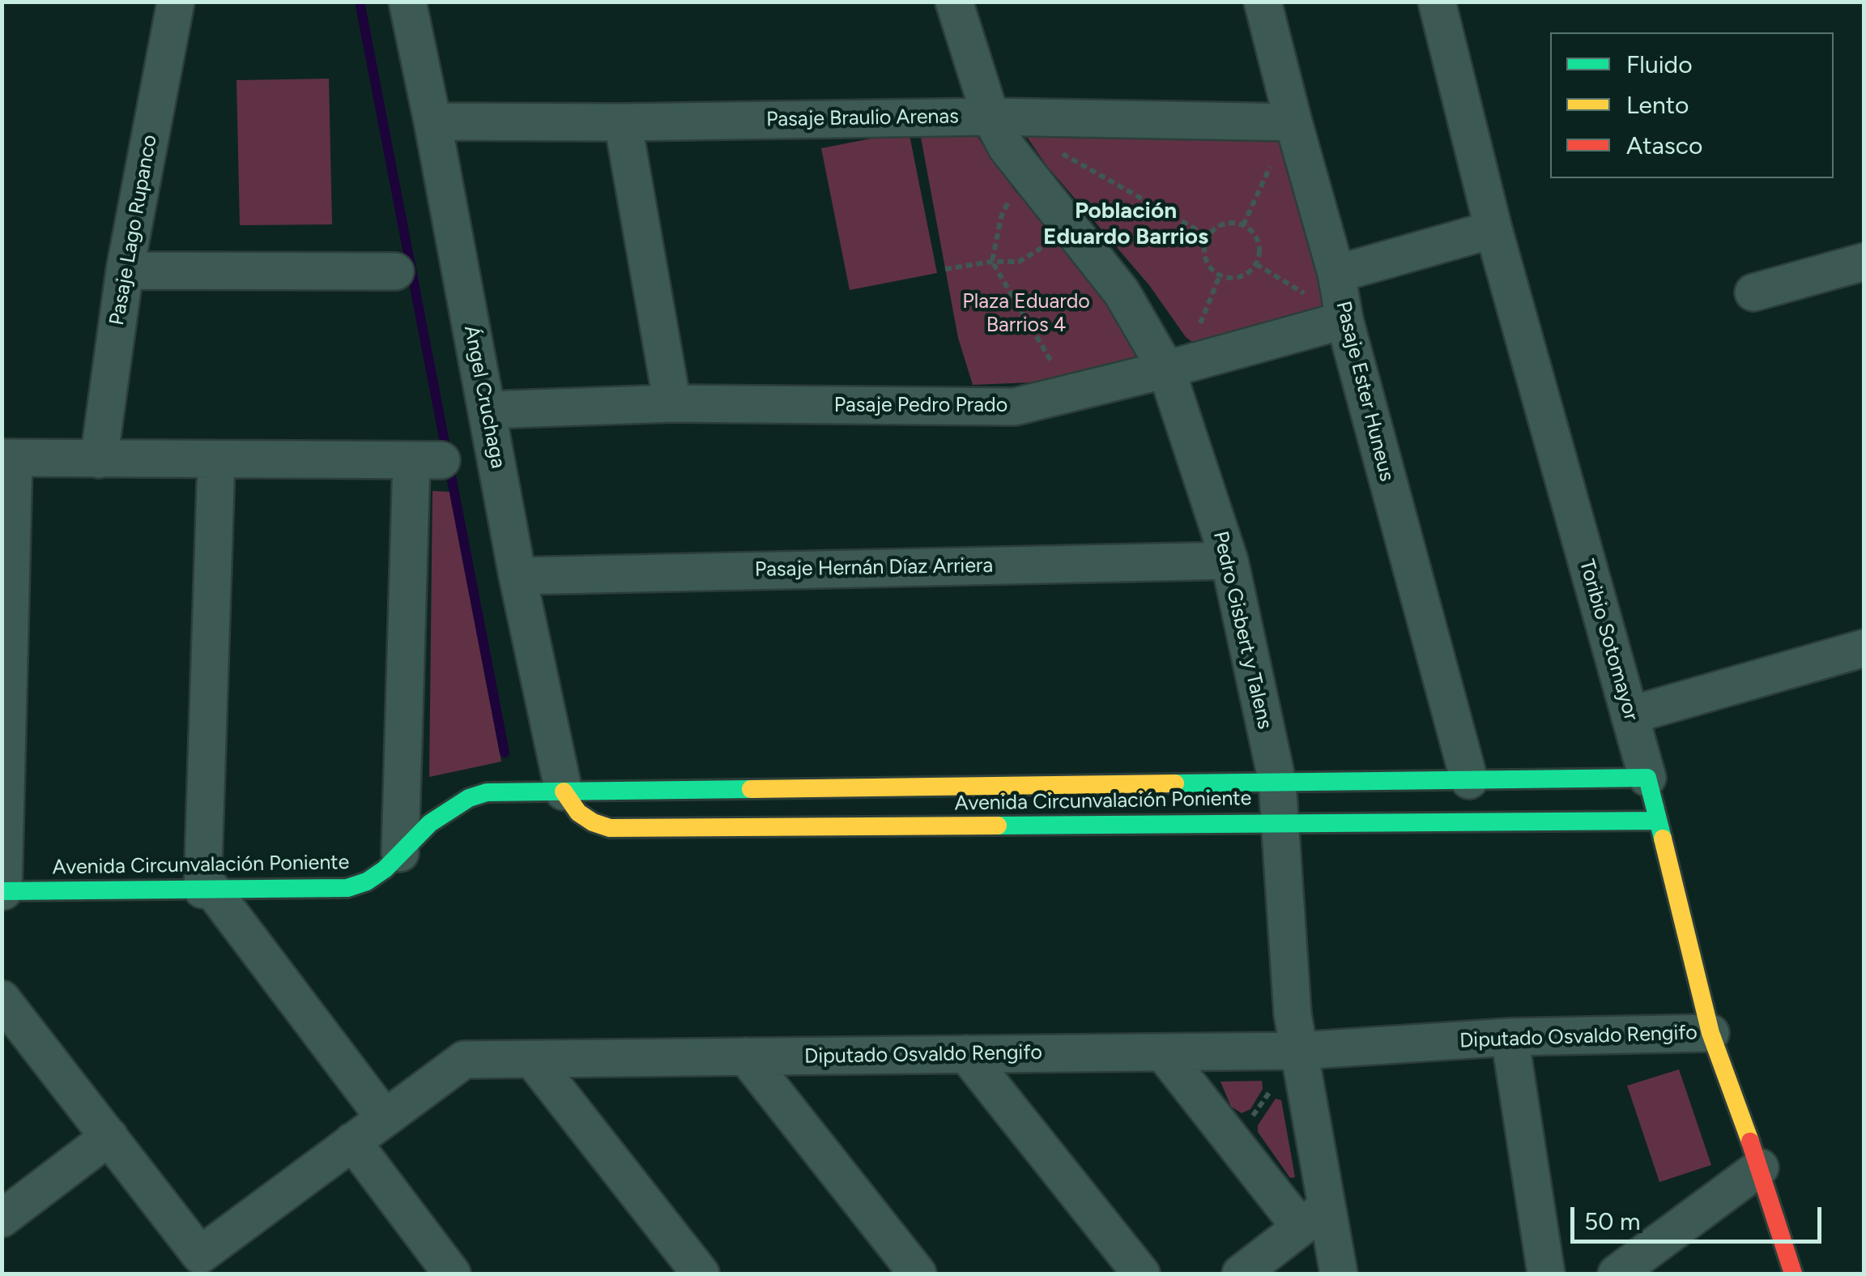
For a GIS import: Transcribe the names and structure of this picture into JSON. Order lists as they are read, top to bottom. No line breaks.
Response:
{"streets":{"street":["Pasaje Braulio Arenas","Pasaje Lago Rupanco","Pasaje Ester Huneus","Ángel Cruchaga","Pasaje Pedro Prado","Pasaje Hernán Díaz Arriera","Pedro Gisbert y Talens","Toribio Sotomayor","Avenida Circunvalación Poniente","Diputado Osvaldo Rengifo"]},"crossings":[["Pasaje Braulio Arenas","Pasaje Ester Huneus"],["Pasaje Braulio Arenas","Ángel Cruchaga"],["Pasaje Braulio Arenas","Pedro Gisbert y Talens"],["Pasaje Ester Huneus","Pasaje Pedro Prado"],["Pasaje Ester Huneus","Avenida Circunvalación Poniente"],["Ángel Cruchaga","Pasaje Pedro Prado"],["Ángel Cruchaga","Pasaje Hernán Díaz Arriera"],["Ángel Cruchaga","Avenida Circunvalación Poniente"],["Pasaje Pedro Prado","Pedro Gisbert y Talens"],["Pasaje Hernán Díaz Arriera","Pedro Gisbert y Talens"],["Pedro Gisbert y Talens","Avenida Circunvalación Poniente"],["Pedro Gisbert y Talens","Diputado Osvaldo Rengifo"],["Toribio Sotomayor","Avenida Circunvalación Poniente"],["Toribio Sotomayor","Diputado Osvaldo Rengifo"]],"districts":["Población Eduardo Barrios"],"parks":["Plaza Eduardo Barrios 4"],"legend":["Fluido","Lento","Atasco"],"scale_bar":"50 m"}
